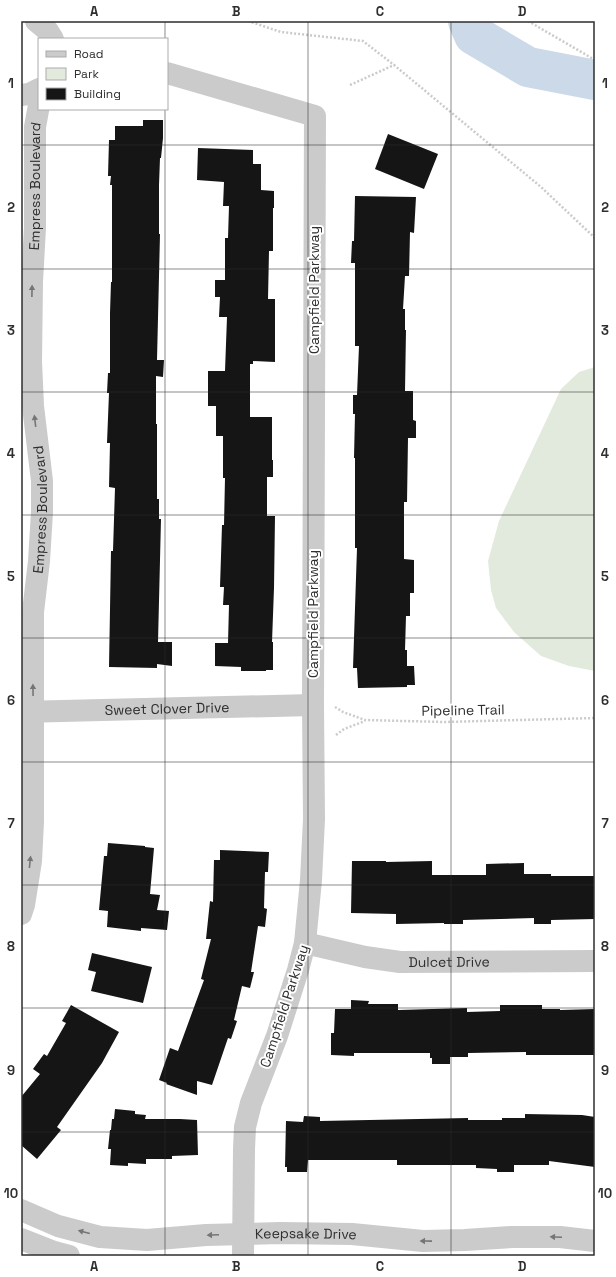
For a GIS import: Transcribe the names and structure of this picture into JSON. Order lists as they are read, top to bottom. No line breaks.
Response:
{"streets":{"street":["Empress Boulevard","Campfield Parkway","Sweet Clover Drive","Dulcet Drive","Keepsake Drive"],"path":["Pipeline Trail"]},"crossings":[["Empress Boulevard","Sweet Clover Drive"],["Campfield Parkway","Sweet Clover Drive"],["Campfield Parkway","Dulcet Drive"],["Campfield Parkway","Keepsake Drive"]],"one_way":["Empress Boulevard","Keepsake Drive"],"legend":["Road","Park","Building"],"grid":{"columns":["A","B","C","D"],"rows":["1","2","3","4","5","6","7","8","9","10"]}}
